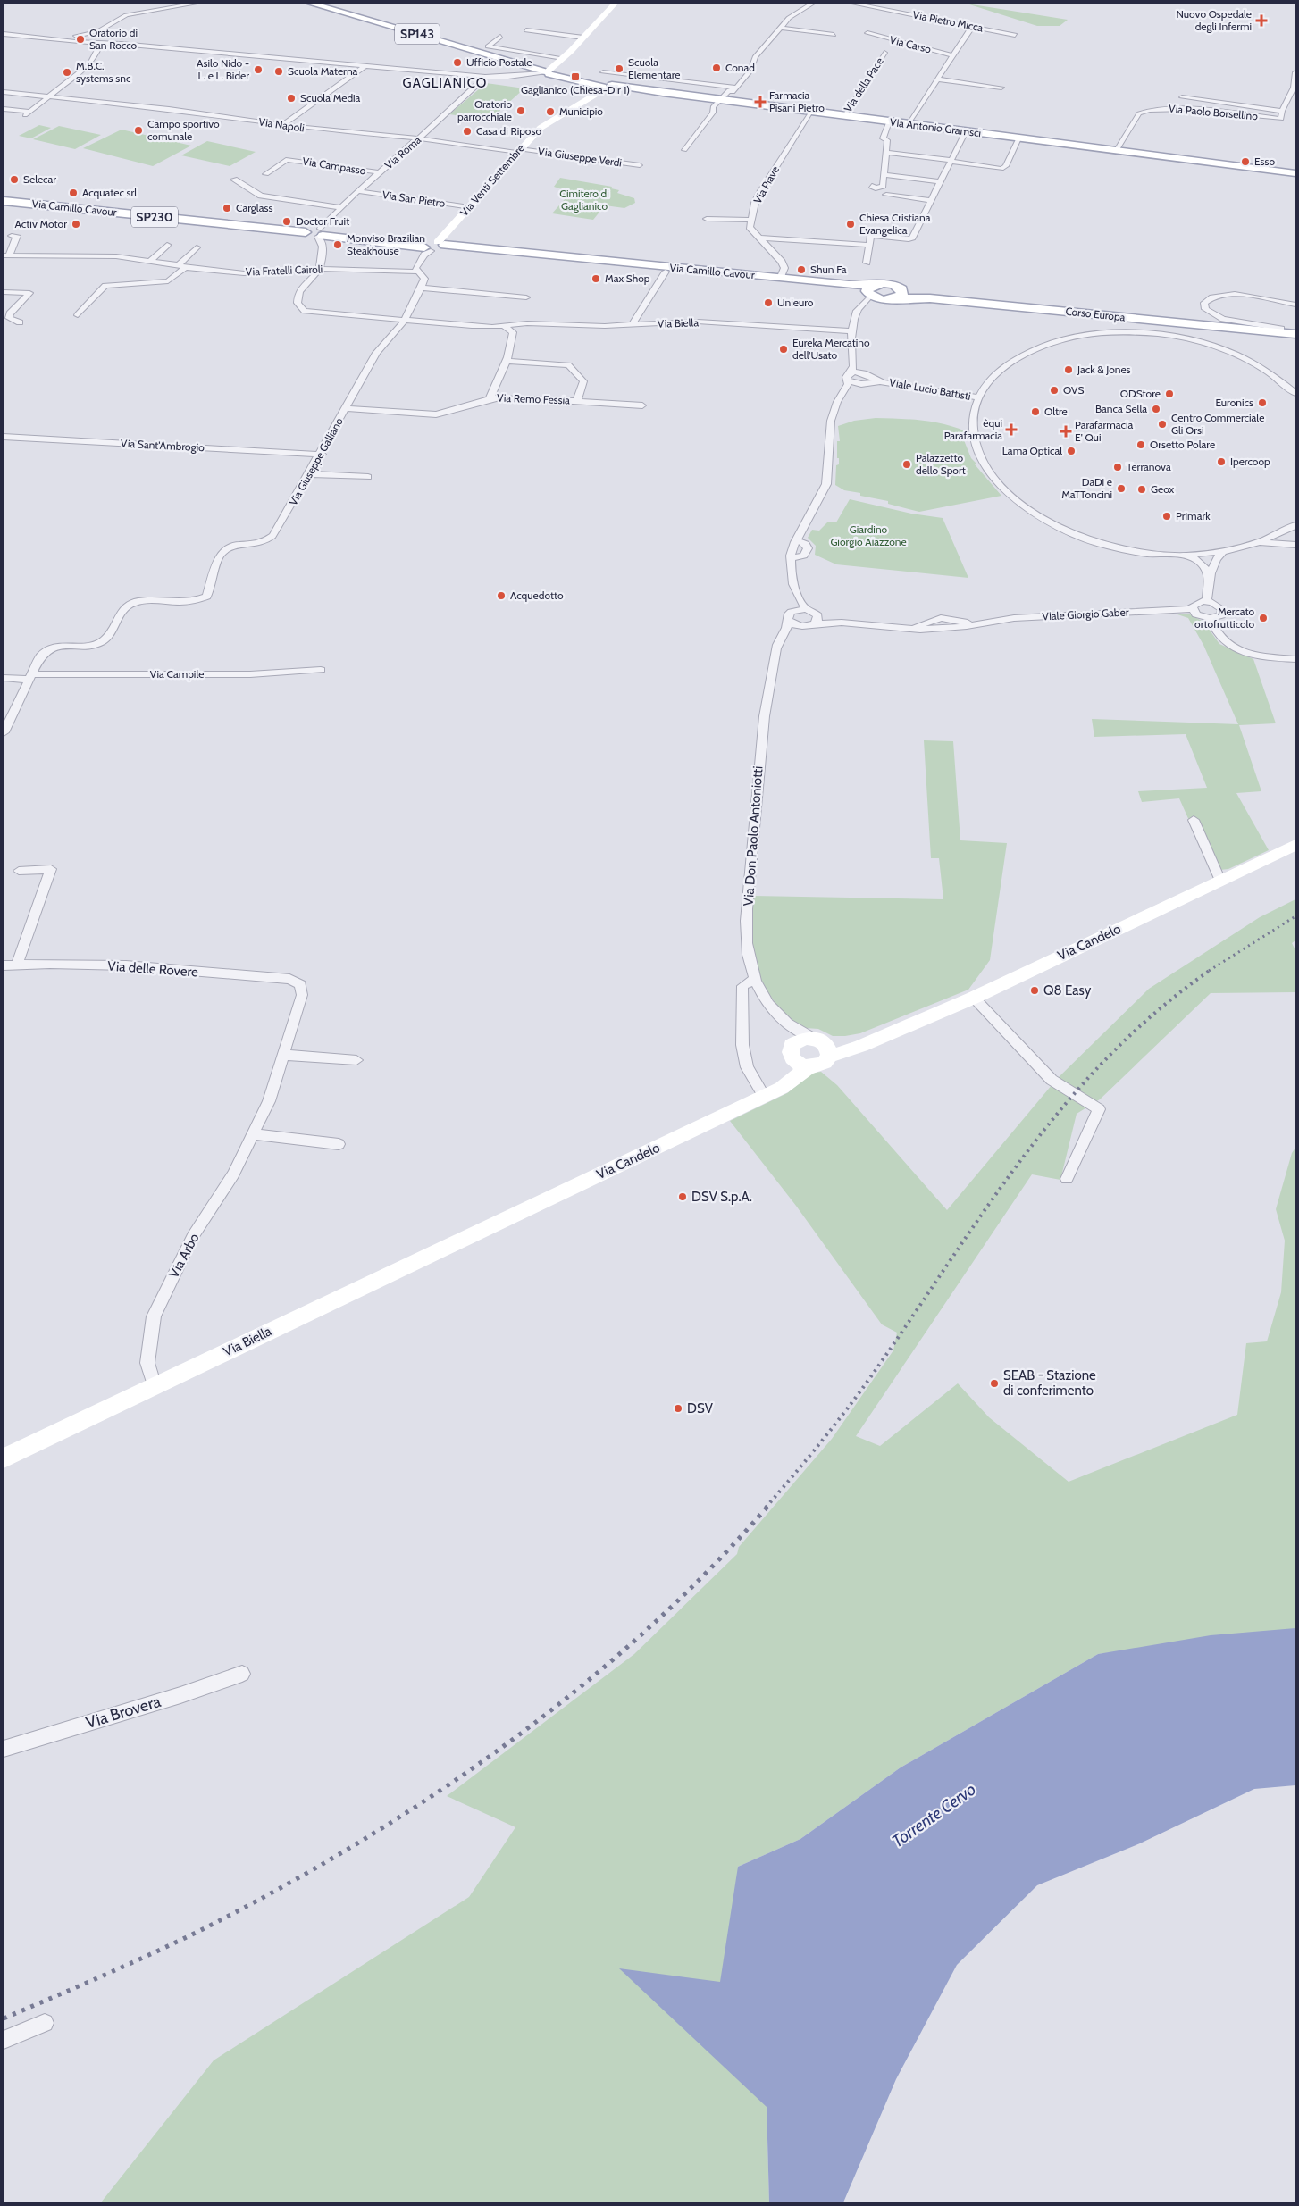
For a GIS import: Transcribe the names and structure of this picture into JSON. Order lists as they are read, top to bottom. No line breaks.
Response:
{"streets":{"main road":["SP143","Via Antonio Gramsci","Via Camillo Cavour","SP230","Corso Europa"],"street":["Via Pietro Micca","Via Carso","Via della Pace","Via Paolo Borsellino","Via Napoli","Via Roma","Via Giuseppe Verdi","Via Campasso","Via Venti Settembre","Via Piave","Via San Pietro","Via Fratelli Cairoli","Via Biella","Viale Lucio Battisti","Via Remo Fessia","Via Sant'Ambrogio","Via Giuseppe Galliano","Viale Giorgio Gaber","Via Campile","Via Don Paolo Antoniotti","Via Candelo","Via delle Rovere","Via Arbo","Via Brovera"]},"crossings":[["SP143","Via Antonio Gramsci"],["Via della Pace","Via Antonio Gramsci"],["Via Paolo Borsellino","Via Antonio Gramsci"],["Via Napoli","Via Roma"],["Via Napoli","Via Giuseppe Verdi"],["Via Napoli","Via Venti Settembre"],["Via Antonio Gramsci","Via Venti Settembre"],["Via Antonio Gramsci","Via Piave"],["Via Roma","Via Campasso"],["Via Roma","Via San Pietro"],["Via Roma","Via Camillo Cavour"],["Via Giuseppe Verdi","Via Venti Settembre"],["Via Venti Settembre","Via San Pietro"],["Via Venti Settembre","Via Camillo Cavour"],["Via Piave","Via Camillo Cavour"],["Via Camillo Cavour","Corso Europa"],["Via Fratelli Cairoli","Via Biella"],["Via Biella","Via Giuseppe Galliano"],["Via Biella","Via Candelo"],["Via Biella","Via Arbo"],["Via Remo Fessia","Via Giuseppe Galliano"],["Via Sant'Ambrogio","Via Giuseppe Galliano"],["Via Don Paolo Antoniotti","Via Candelo"],["Via delle Rovere","Via Arbo"]],"districts":["GAGLIANICO"],"water":["Torrente Cervo"],"parks":["Cimitero di Gaglianico","Giardino Giorgio Aiazzone"],"places":{"health":["Nuovo Ospedale degli Infermi","Farmacia Pisani Pietro","èqui Parafarmacia","Parafarmacia E' Qui"],"other":["Oratorio di San Rocco","Ufficio Postale","Conad","Scuola Elementare","Asilo Nido - L. e L. Bider","Scuola Materna","M.B.C. systems snc","Scuola Media","Oratorio parrocchiale","Municipio","Campo sportivo comunale","Casa di Riposo","Esso","Selecar","Acquatec srl","Carglass","Doctor Fruit","Activ Motor","Chiesa Cristiana Evangelica","Monviso Brazilian Steakhouse","Shun Fa","Max Shop","Unieuro","Eureka Mercatino dell'Usato","Jack & Jones","OVS","ODStore","Euronics","Banca Sella","Oltre","Centro Commerciale Gli Orsi","Orsetto Polare","Lama Optical","Ipercoop","Palazzetto dello Sport","Terranova","DaDi e MaTToncini","Geox","Primark","Acquedotto","Mercato ortofrutticolo","Q8 Easy","DSV S.p.A.","SEAB - Stazione di conferimento","DSV"],"transit":["Gaglianico (Chiesa-Dir 1)"]}}
